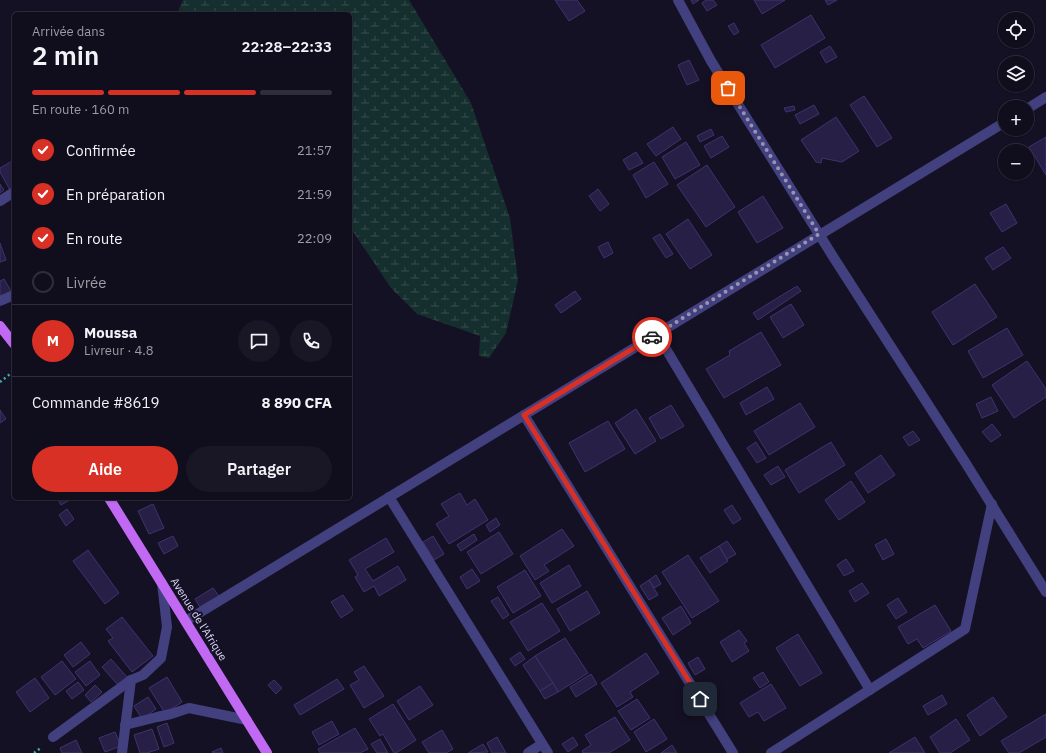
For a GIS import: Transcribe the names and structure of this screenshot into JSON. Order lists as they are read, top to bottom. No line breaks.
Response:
{"streets":{"main road":["Avenue de l'Afrique"]},"page":{"map_buttons":["+","−"],"heading":["2 min","Arrivée dans","22:28–22:33"],"panel":["Moussa","Livreur · 4.8","Commande #8619","8 890 CFA"],"bar":"En route · 160 m","list":[["Confirmée","21:57"],["En préparation","21:59"],["En route","22:09"],"Livrée"],"round":"M","buttons":["Aide","Partager"]}}
